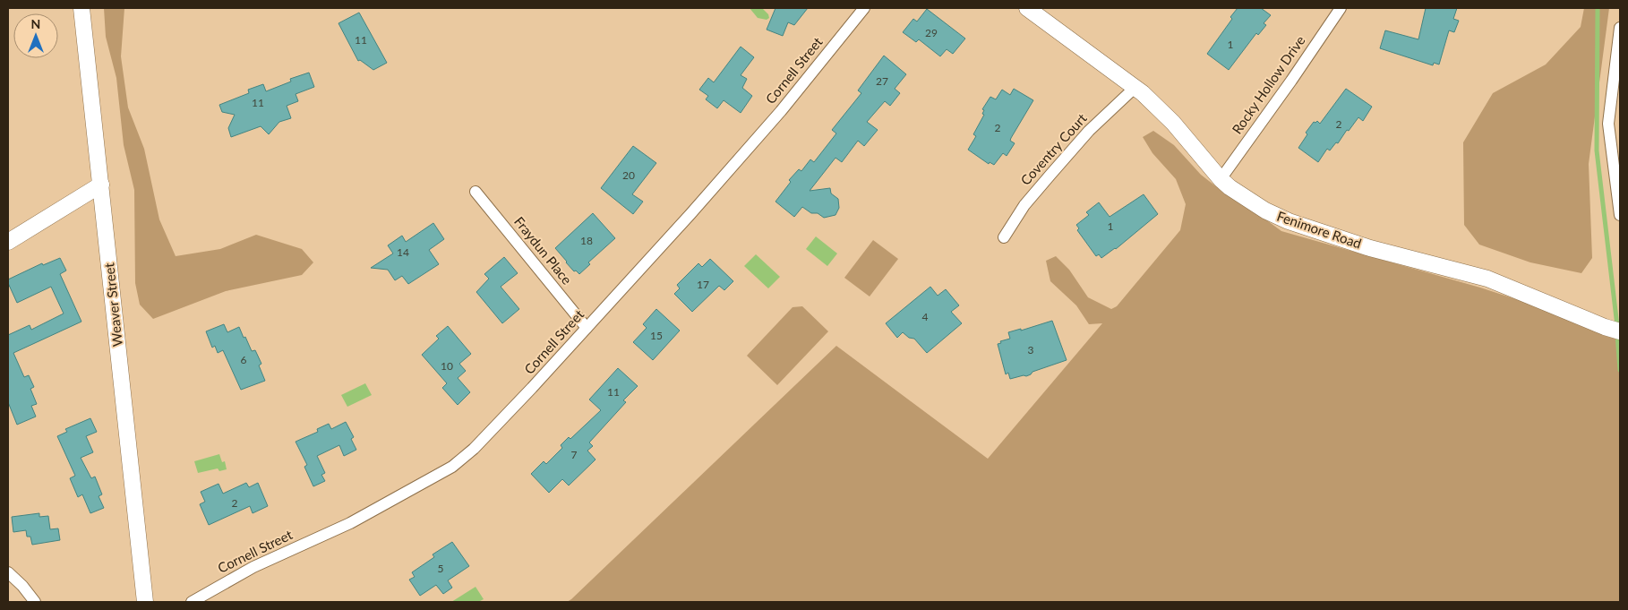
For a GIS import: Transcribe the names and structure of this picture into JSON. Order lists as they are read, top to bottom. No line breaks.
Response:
{"streets":{"street":["Cornell Street","Rocky Hollow Drive","Coventry Court","Fenimore Road","Fraydun Place","Weaver Street"]},"crossings":[["Cornell Street","Fraydun Place"],["Rocky Hollow Drive","Fenimore Road"],["Coventry Court","Fenimore Road"]],"house_numbers":["29","11","1","27","11","2","2","20","1","18","14","17","4","15","3","6","10","11","7","2","5"],"north":"top"}
